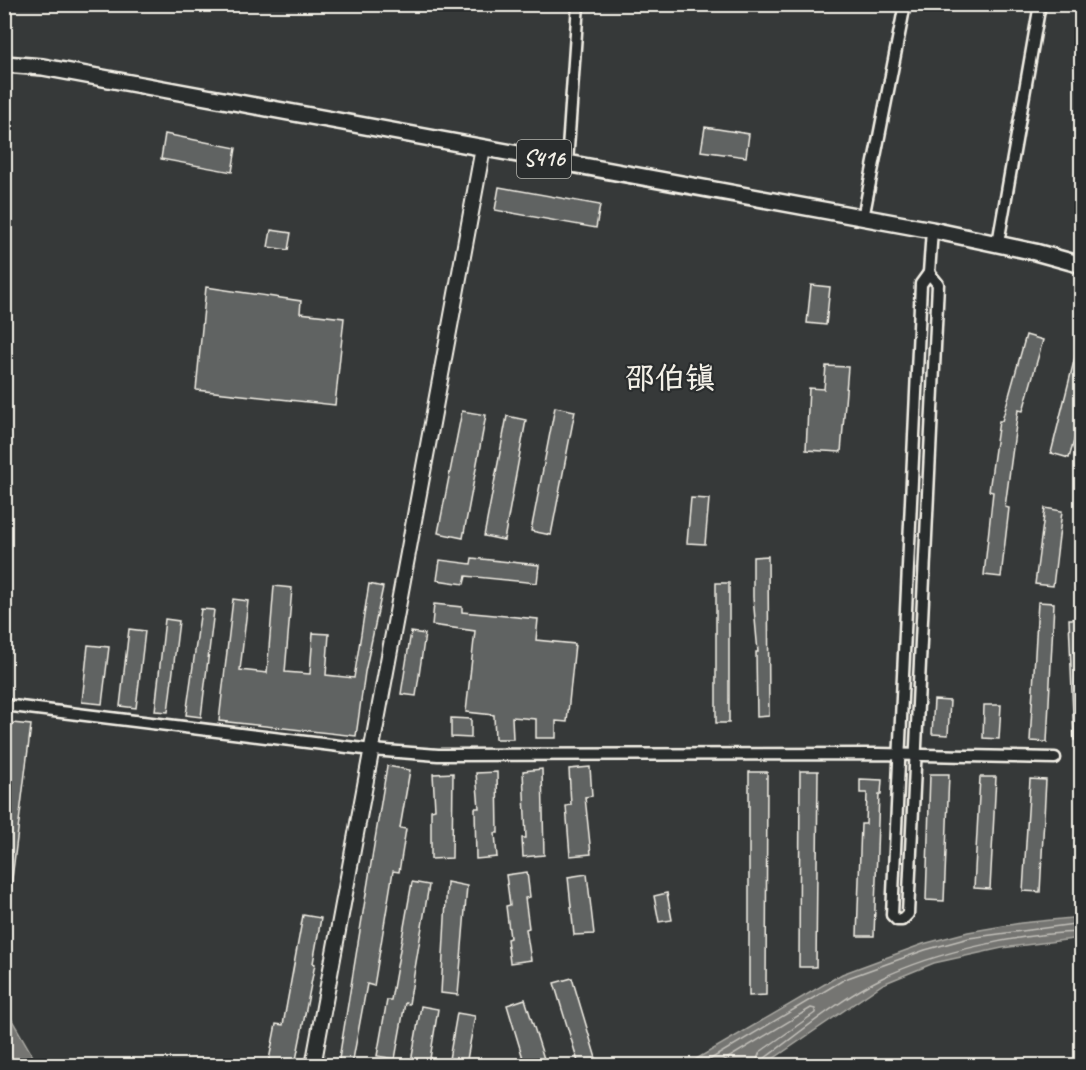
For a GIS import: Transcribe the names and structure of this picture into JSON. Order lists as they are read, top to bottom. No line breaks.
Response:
{"streets":{"main road":["S416"]},"districts":["邵伯镇"]}
